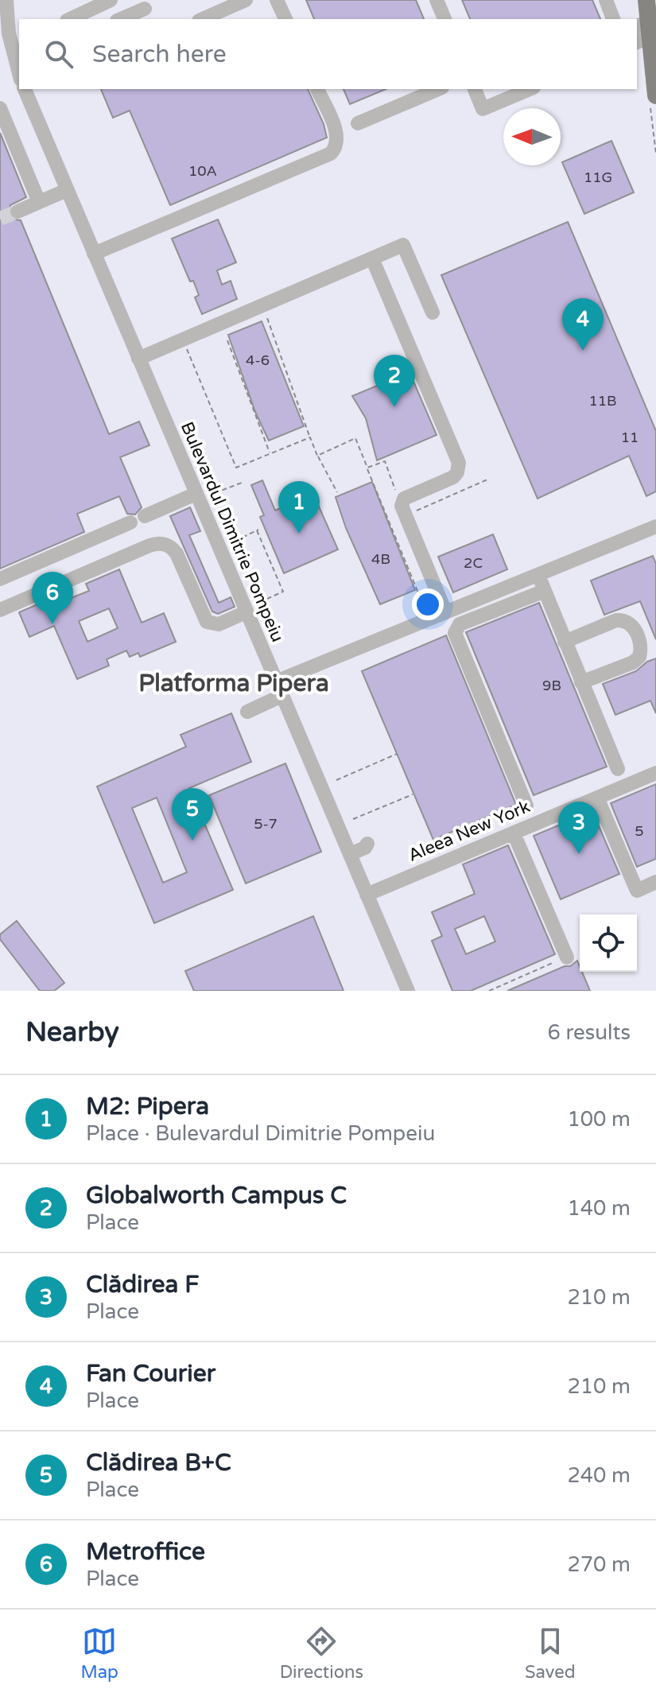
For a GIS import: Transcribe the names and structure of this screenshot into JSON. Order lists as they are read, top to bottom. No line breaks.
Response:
{"streets":{"street":["Bulevardul Dimitrie Pompeiu","Aleea New York"]},"crossings":[["Bulevardul Dimitrie Pompeiu","Aleea New York"]],"districts":["Platforma Pipera"],"house_numbers":["10A","11G","4-6","11B","11","4B","2C","9B","5-7","5"],"north":"left","page":{"search":"Search here","pins":["4","2","1","6","5","3"],"heading":["Nearby","6 results"],"list":[{"mark":"1","name":"M2: Pipera","note":"Place · Bulevardul Dimitrie Pompeiu","value":"100 m"},{"mark":"2","name":"Globalworth Campus C","note":"Place","value":"140 m"},{"mark":"3","name":"Clădirea F","note":"Place","value":"210 m"},{"mark":"4","name":"Fan Courier","note":"Place","value":"210 m"},{"mark":"5","name":"Clădirea B+C","note":"Place","value":"240 m"},{"mark":"6","name":"Metroffice","note":"Place","value":"270 m"}],"nav":["Map","Directions","Saved"]}}
